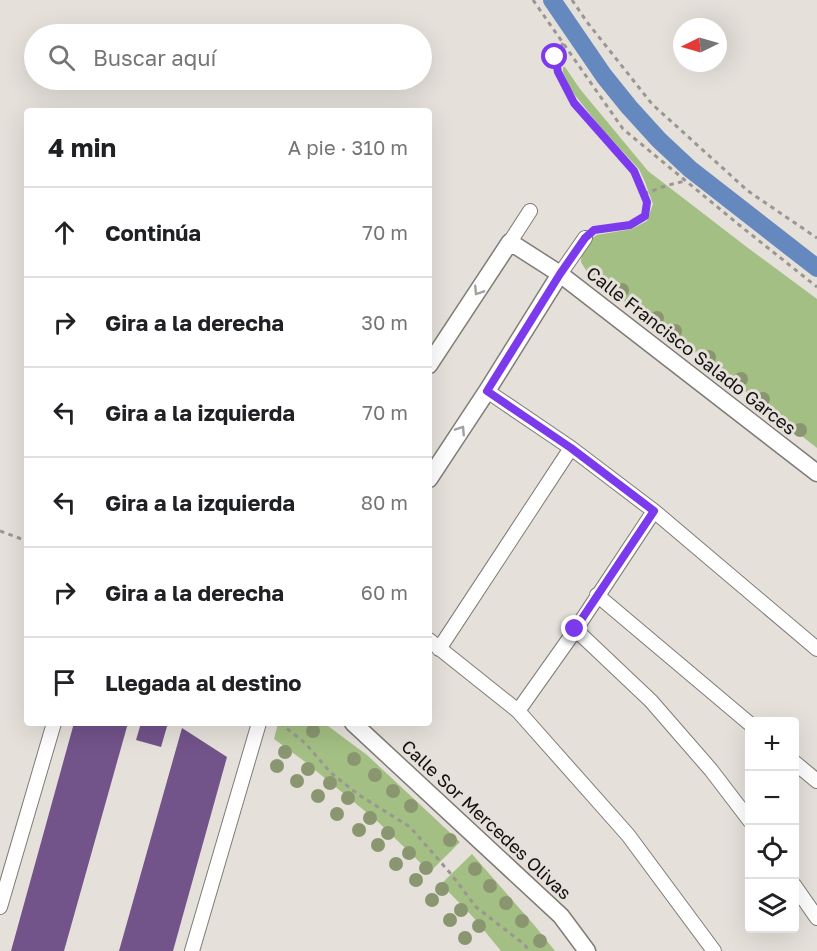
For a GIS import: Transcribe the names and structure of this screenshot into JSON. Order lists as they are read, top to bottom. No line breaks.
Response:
{"streets":{"street":["Calle Francisco Salado Garces","Calle Sor Mercedes Olivas"]},"north":"left","page":{"search":"Buscar aquí","heading":["4 min","A pie · 310 m"],"list":[["Continúa","70 m"],["Gira a la derecha","30 m"],["Gira a la izquierda","70 m"],["Gira a la izquierda","80 m"],["Gira a la derecha","60 m"],"Llegada al destino"],"map_buttons":["+","−"]}}
